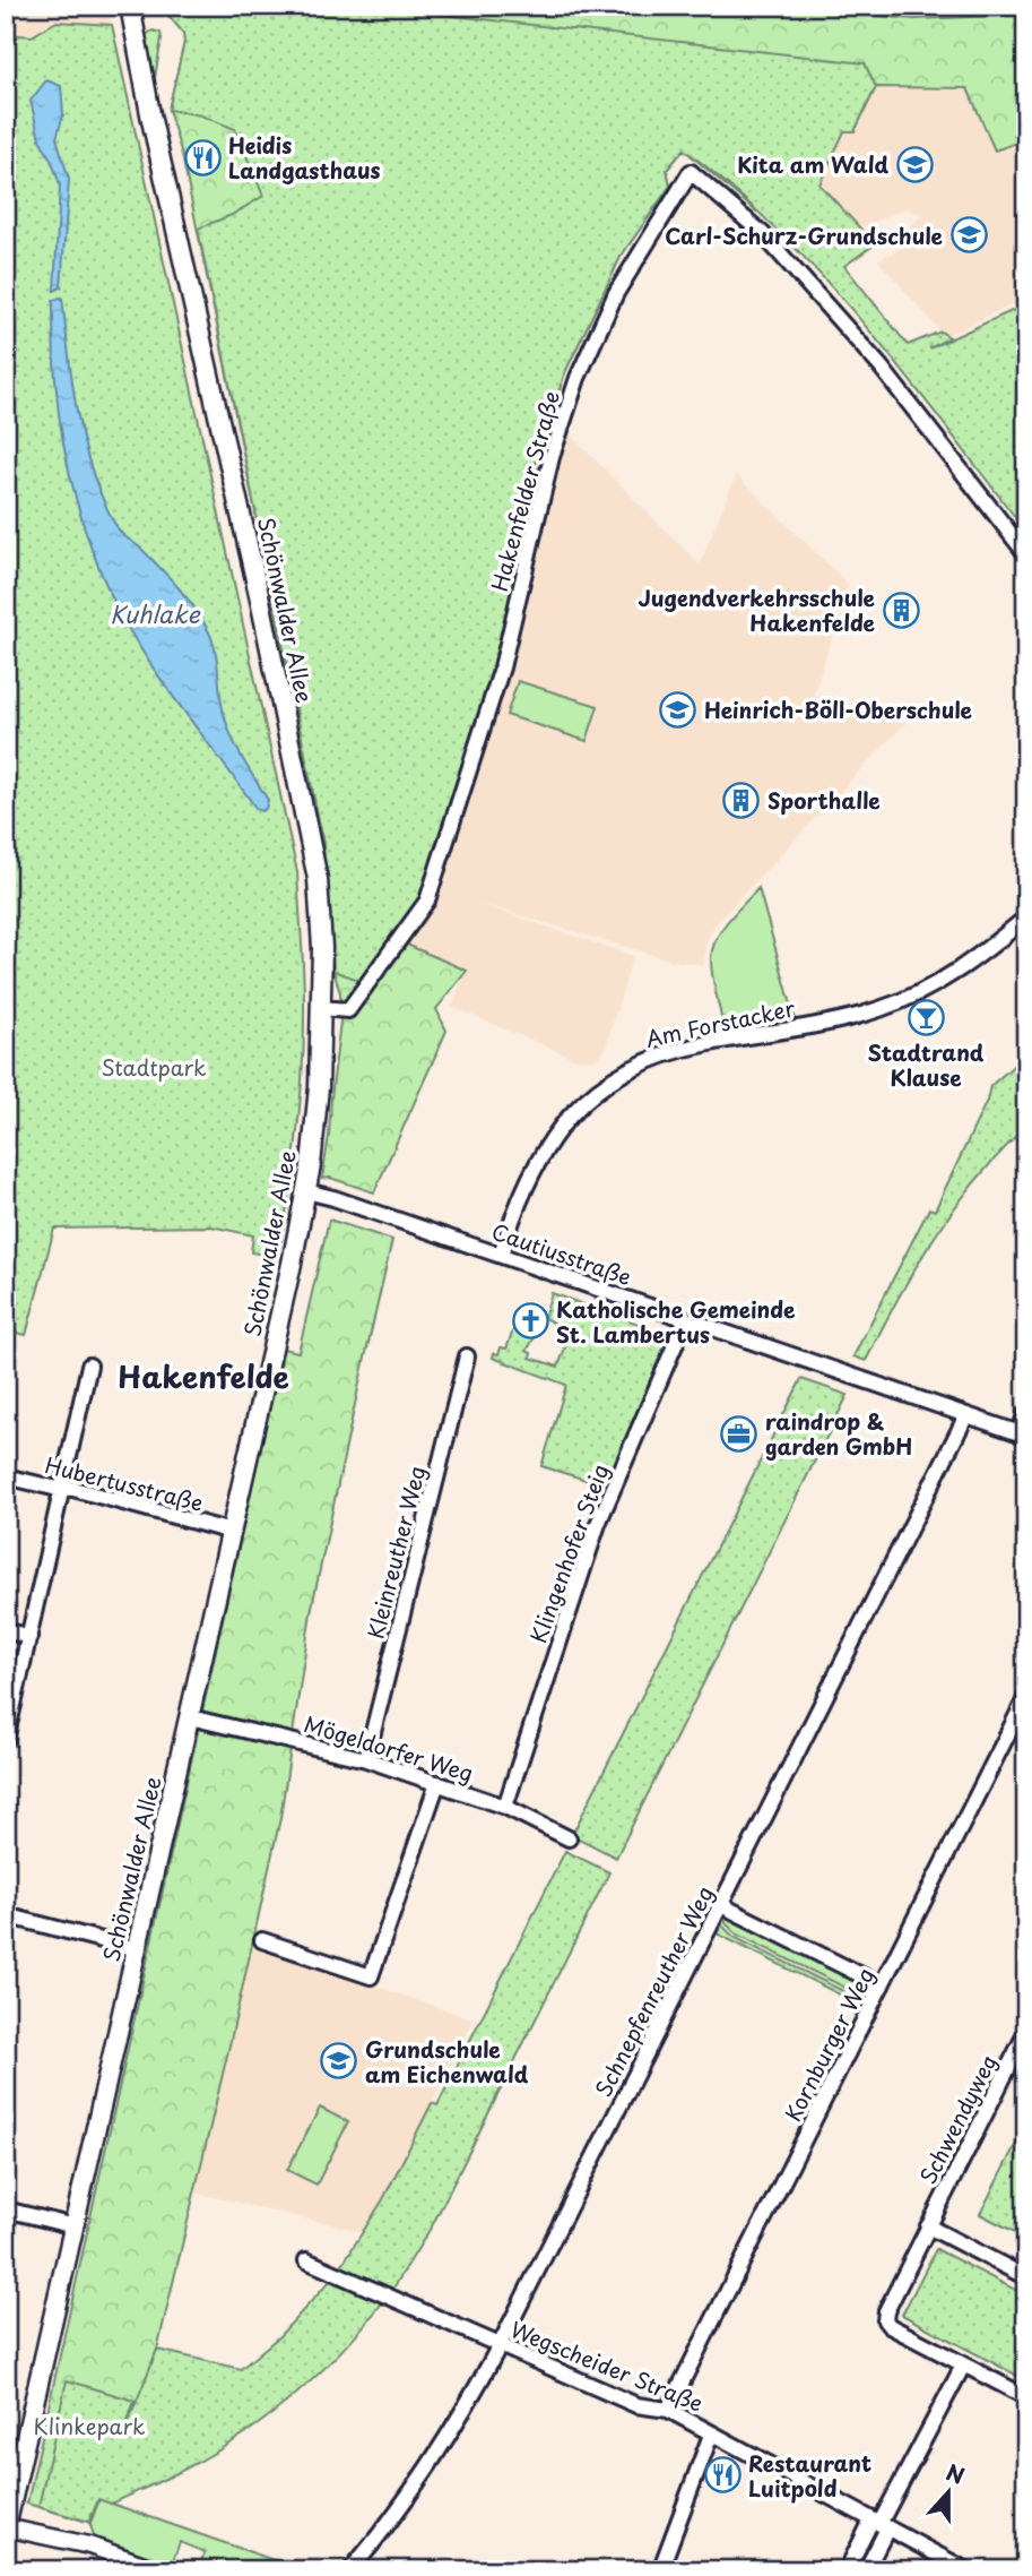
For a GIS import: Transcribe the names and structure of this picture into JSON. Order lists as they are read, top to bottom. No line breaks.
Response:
{"streets":{"main road":["Schönwalder Allee"],"street":["Hakenfelder Straße","Am Forstacker","Cautiusstraße","Hubertusstraße","Kleinreuther Weg","Klingenhofer Steig","Mögeldorfer Weg","Schnepfenreuther Weg","Kornburger Weg","Schwendyweg","Wegscheider Straße"]},"crossings":[["Hakenfelder Straße","Schönwalder Allee"],["Schönwalder Allee","Cautiusstraße"],["Schönwalder Allee","Hubertusstraße"],["Schönwalder Allee","Mögeldorfer Weg"],["Am Forstacker","Cautiusstraße"],["Cautiusstraße","Klingenhofer Steig"],["Cautiusstraße","Schnepfenreuther Weg"],["Kleinreuther Weg","Mögeldorfer Weg"],["Klingenhofer Steig","Mögeldorfer Weg"],["Schnepfenreuther Weg","Wegscheider Straße"],["Kornburger Weg","Wegscheider Straße"]],"districts":["Hakenfelde"],"water":["Kuhlake"],"parks":["Stadtpark","Klinkepark"],"places":{"restaurant":["Heidis Landgasthaus","Restaurant Luitpold"],"school or university":["Kita am Wald","Carl-Schurz-Grundschule","Heinrich-Böll-Oberschule","Grundschule am Eichenwald"],"building":["Jugendverkehrsschule Hakenfelde","Sporthalle"],"bar":["Stadtrand Klause"],"church":["Katholische Gemeinde St. Lambertus"],"office":["raindrop & garden GmbH"]},"north":"top"}
